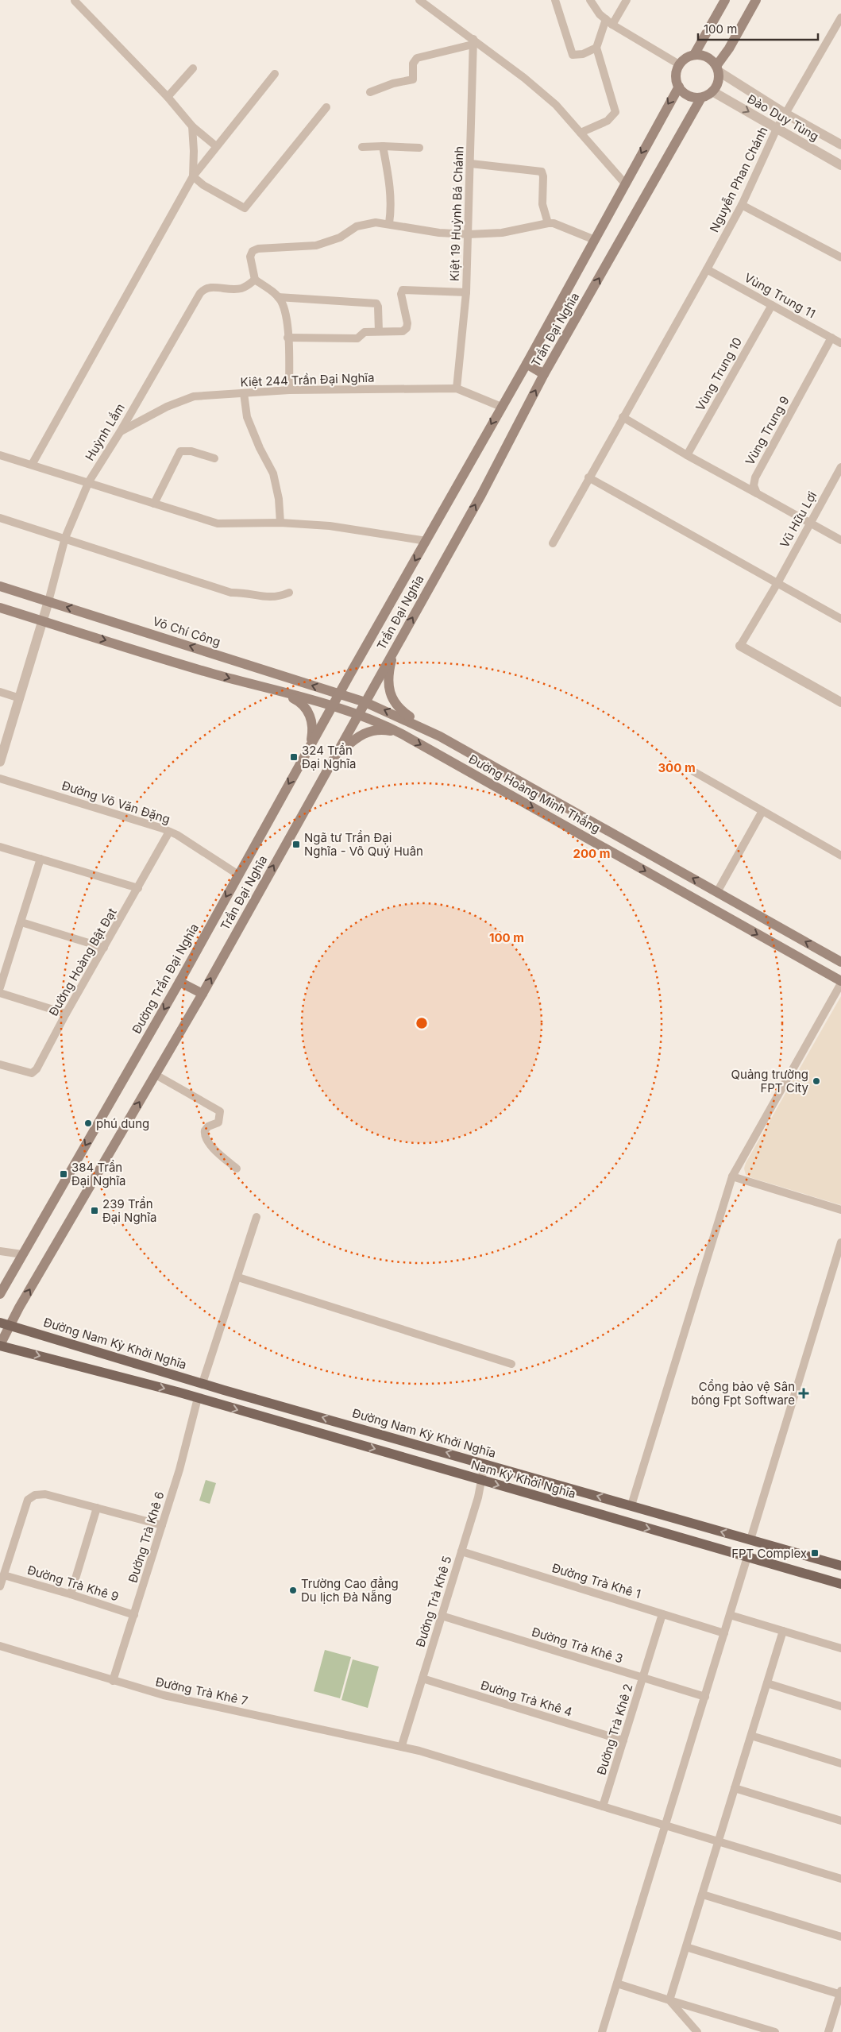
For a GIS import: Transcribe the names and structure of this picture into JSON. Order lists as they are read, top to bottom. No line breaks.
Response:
{"streets":{"main road":["Trần Đại Nghĩa","Võ Chí Công","Đường Hoàng Minh Thắng","Đường Trần Đại Nghĩa","Đường Nam Kỳ Khởi Nghĩa","Nam Kỳ Khởi Nghĩa"],"street":["Đào Duy Tùng","Nguyễn Phan Chánh","Kiệt 19 Huỳnh Bá Chánh","Vùng Trung 11","Vùng Trung 10","Kiệt 244 Trần Đại Nghĩa","Vùng Trung 9","Huỳnh Lắm","Vũ Hữu Lợi","Đường Võ Văn Đặng","Đường Hoàng Bật Đạt","Đường Trà Khê 6","Đường Trà Khê 1","Đường Trà Khê 9","Đường Trà Khê 5","Đường Trà Khê 3","Đường Trà Khê 7","Đường Trà Khê 4","Đường Trà Khê 2"]},"crossings":[["Đào Duy Tùng","Nguyễn Phan Chánh"],["Đào Duy Tùng","Trần Đại Nghĩa"],["Nguyễn Phan Chánh","Vùng Trung 11"],["Kiệt 19 Huỳnh Bá Chánh","Kiệt 244 Trần Đại Nghĩa"],["Vùng Trung 11","Vùng Trung 10"],["Vùng Trung 11","Vùng Trung 9"],["Trần Đại Nghĩa","Kiệt 244 Trần Đại Nghĩa"],["Trần Đại Nghĩa","Võ Chí Công"],["Trần Đại Nghĩa","Đường Hoàng Minh Thắng"],["Trần Đại Nghĩa","Đường Trần Đại Nghĩa"],["Trần Đại Nghĩa","Đường Nam Kỳ Khởi Nghĩa"],["Kiệt 244 Trần Đại Nghĩa","Huỳnh Lắm"],["Huỳnh Lắm","Võ Chí Công"],["Võ Chí Công","Đường Hoàng Minh Thắng"],["Võ Chí Công","Đường Trần Đại Nghĩa"],["Đường Võ Văn Đặng","Đường Hoàng Bật Đạt"],["Đường Võ Văn Đặng","Đường Trần Đại Nghĩa"],["Đường Nam Kỳ Khởi Nghĩa","Đường Trà Khê 5"],["Nam Kỳ Khởi Nghĩa","Đường Trà Khê 6"],["Nam Kỳ Khởi Nghĩa","Đường Trà Khê 5"],["Đường Trà Khê 6","Đường Trà Khê 9"],["Đường Trà Khê 6","Đường Trà Khê 7"],["Đường Trà Khê 1","Đường Trà Khê 5"],["Đường Trà Khê 1","Đường Trà Khê 2"],["Đường Trà Khê 5","Đường Trà Khê 3"],["Đường Trà Khê 5","Đường Trà Khê 7"],["Đường Trà Khê 5","Đường Trà Khê 4"],["Đường Trà Khê 3","Đường Trà Khê 2"],["Đường Trà Khê 7","Đường Trà Khê 2"],["Đường Trà Khê 4","Đường Trà Khê 2"]],"one_way":["Đường Trần Đại Nghĩa","Đường Nam Kỳ Khởi Nghĩa","Nam Kỳ Khởi Nghĩa"],"places":{"transit":["324 Trần Đại Nghĩa","Ngã tư Trần Đại Nghĩa - Võ Quý Huân","384 Trần Đại Nghĩa","239 Trần Đại Nghĩa","FPT Complex"],"other":["Quảng trường FPT City","phú dung","Trường Cao đẳng Du lịch Đà Nẵng"],"health":["Cổng bảo vệ Sân bóng Fpt Software"]},"scale_bar":"100 m","rings":["300 m","200 m","100 m"]}
